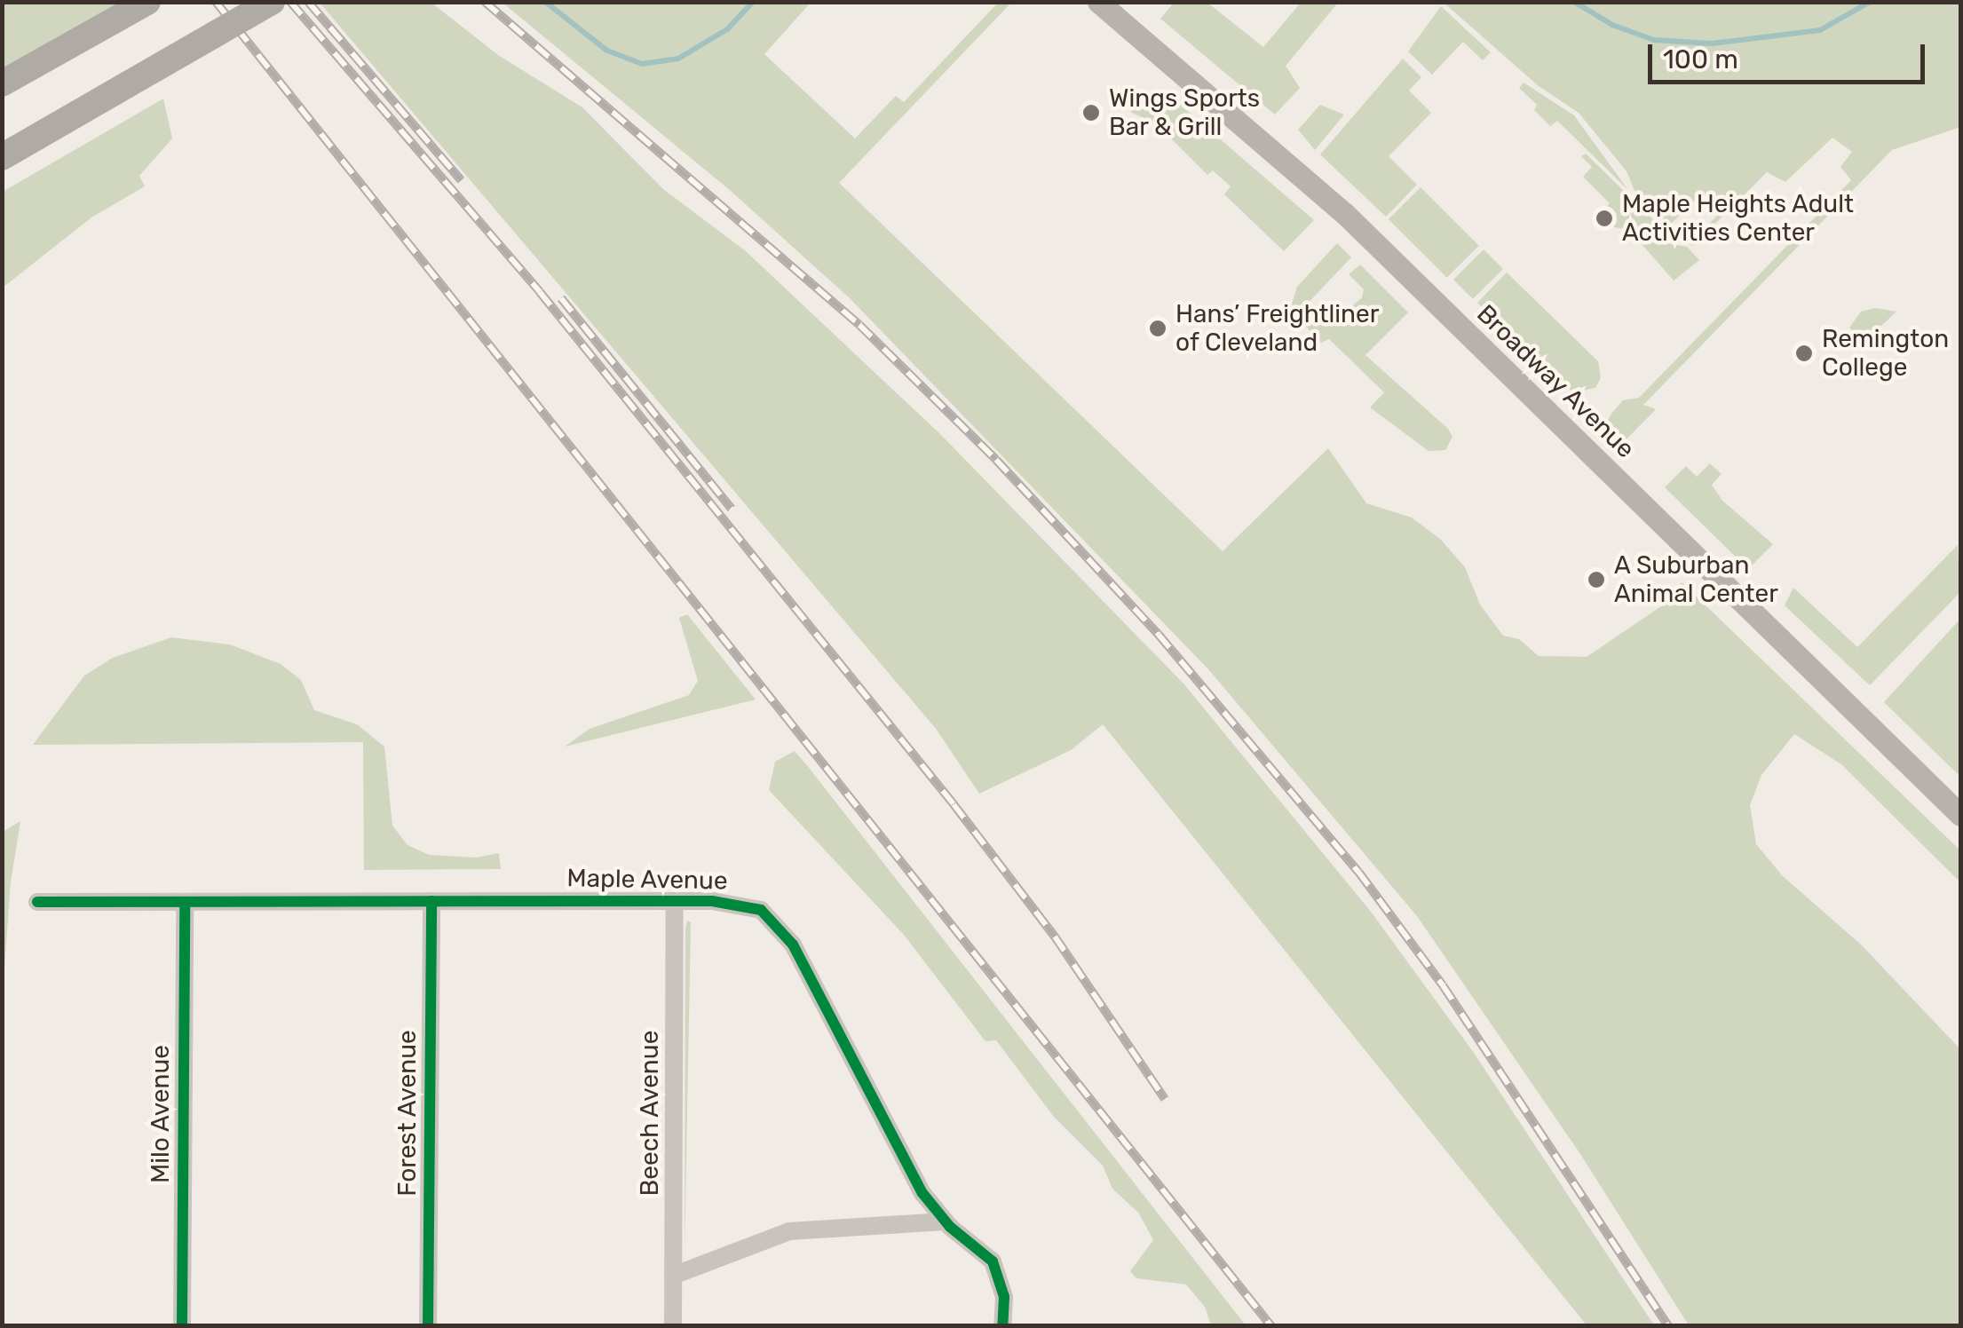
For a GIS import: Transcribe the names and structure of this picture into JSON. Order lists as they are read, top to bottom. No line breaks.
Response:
{"streets":{"main road":["Broadway Avenue"],"street":["Maple Avenue","Forest Avenue","Beech Avenue","Milo Avenue"]},"crossings":[["Maple Avenue","Forest Avenue"],["Maple Avenue","Beech Avenue"],["Maple Avenue","Milo Avenue"]],"places":["Wings Sports Bar & Grill","Maple Heights Adult Activities Center","Hans’ Freightliner of Cleveland","Remington College","A Suburban Animal Center"],"scale_bar":"100 m"}
